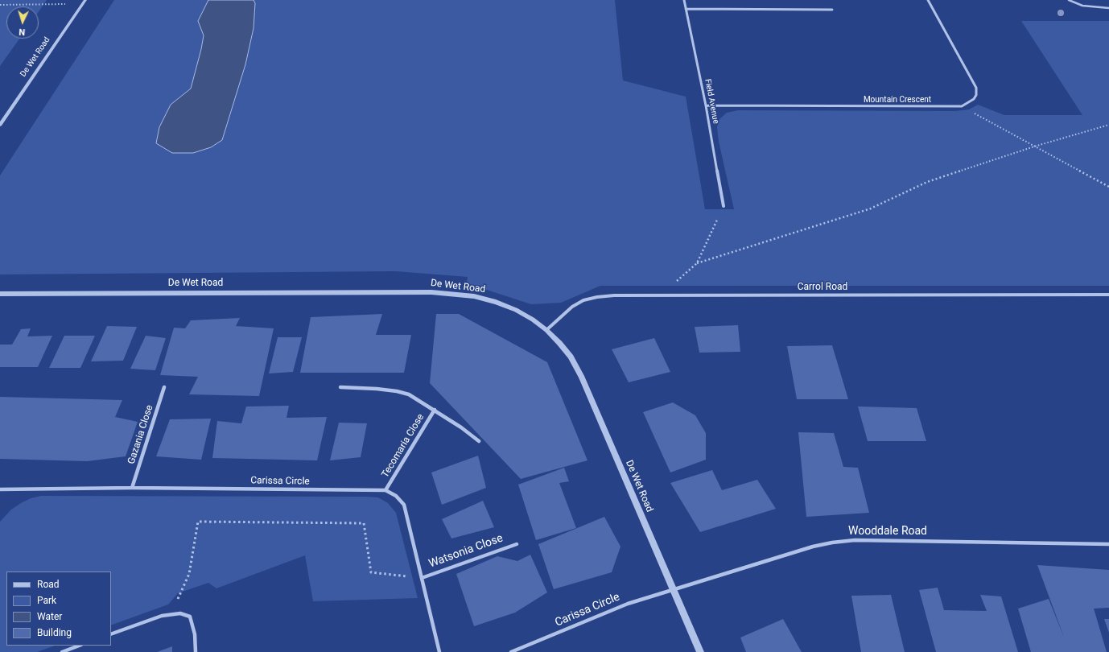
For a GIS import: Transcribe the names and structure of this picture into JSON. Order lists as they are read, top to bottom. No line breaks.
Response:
{"streets":{"street":["De Wet Road","Mountain Crescent","Field Avenue","Carrol Road","Gazania Close","Tecomaria Close","Carissa Circle","Wooddale Road","Watsonia Close"]},"crossings":[["De Wet Road","Carrol Road"],["De Wet Road","Carissa Circle"],["De Wet Road","Wooddale Road"],["Mountain Crescent","Field Avenue"],["Gazania Close","Carissa Circle"],["Tecomaria Close","Carissa Circle"],["Carissa Circle","Wooddale Road"]],"legend":["Road","Park","Water","Building"],"north":"bottom"}
